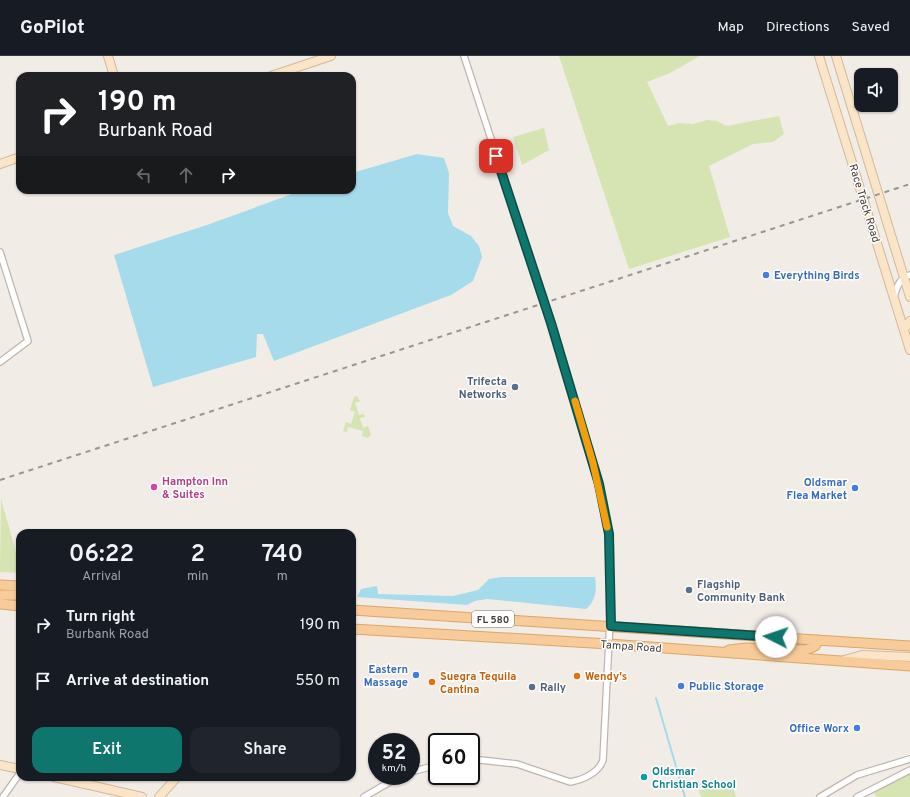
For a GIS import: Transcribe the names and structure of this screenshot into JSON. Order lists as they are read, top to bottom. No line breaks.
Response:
{"streets":{"main road":["Race Track Road","FL 580","Tampa Road"]},"places":["Everything Birds","Trifecta Networks","Hampton Inn & Suites","Oldsmar Flea Market","Flagship Community Bank","Eastern Massage","Wendy's","Suegra Tequila Cantina","Public Storage","Rally","Office Worx","Oldsmar Christian School"],"page":{"header":"GoPilot","nav":["Map","Directions","Saved"],"turn":["190 m","Burbank Road"],"eta":["06:22","Arrival","2","min","740","m"],"list":[{"name":"Turn right","note":"Burbank Road","value":"190 m"},{"name":"Arrive at destination","value":"550 m"}],"buttons":["Exit","Share"],"speed":"52 km/h","limit":"60"}}
